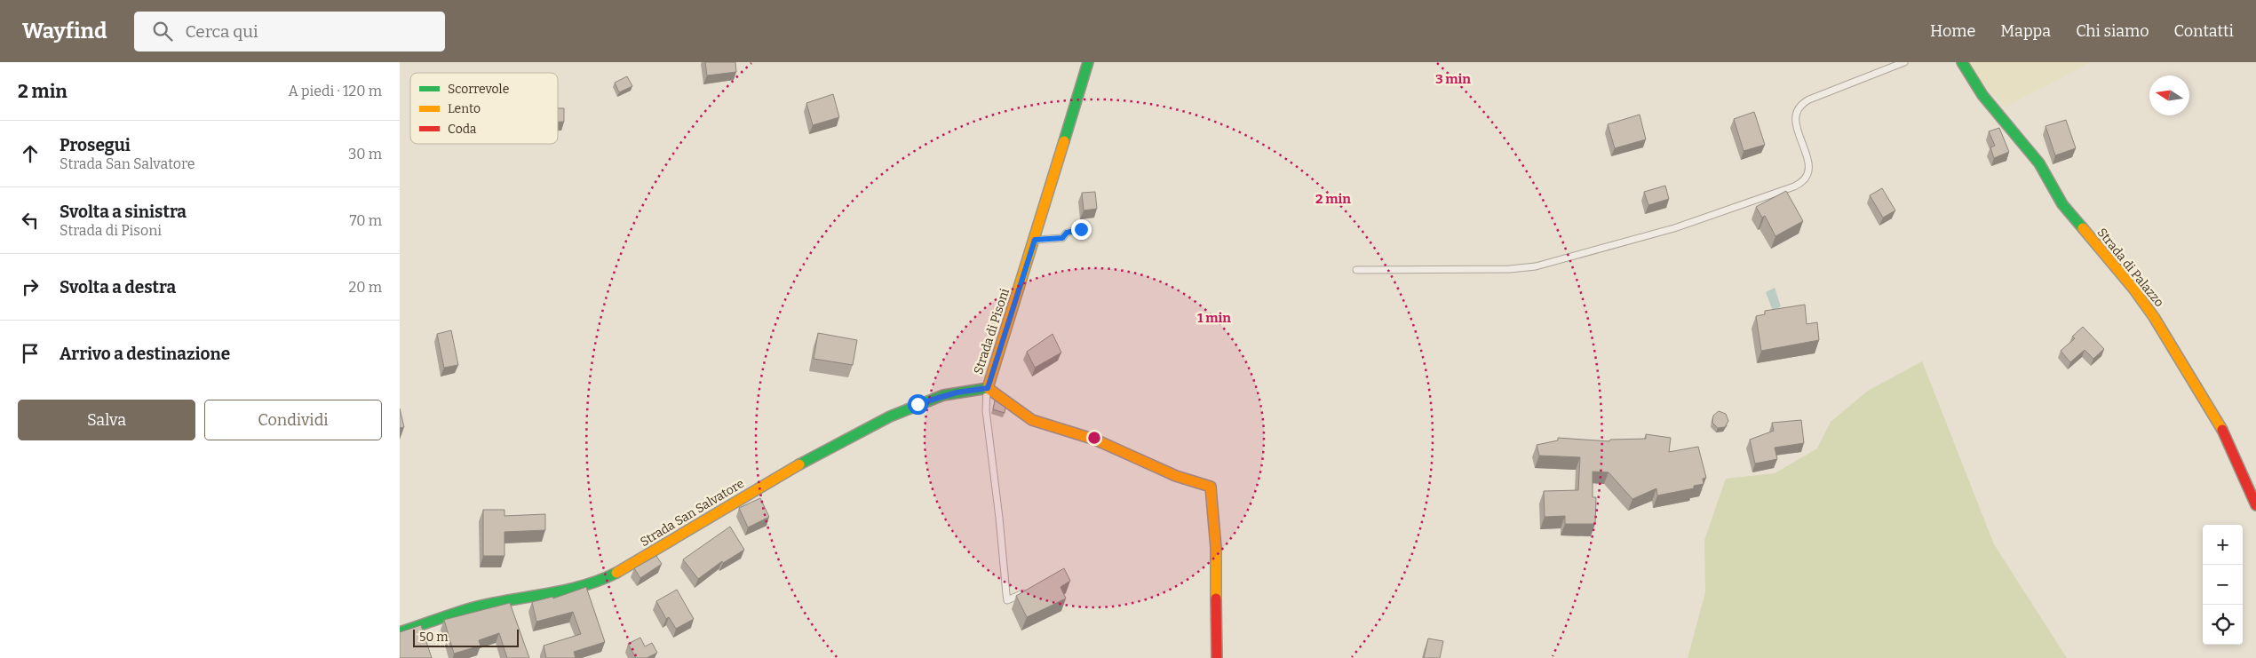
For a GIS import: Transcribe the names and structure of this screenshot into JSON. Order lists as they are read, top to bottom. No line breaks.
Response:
{"streets":{"street":["Strada di Palazzo","Strada di Pisoni","Strada San Salvatore"]},"crossings":[["Strada di Pisoni","Strada San Salvatore"]],"legend":["Scorrevole","Lento","Coda"],"scale_bar":"50 m","north":"left","page":{"header":"Wayfind","search":"Cerca qui","nav":["Home","Mappa","Chi siamo","Contatti"],"heading":["2 min","A piedi · 120 m"],"list":[["Prosegui","Strada San Salvatore","30 m"],["Svolta a sinistra","Strada di Pisoni","70 m"],["Svolta a destra","20 m"],"Arrivo a destinazione"],"buttons":["Salva","Condividi"],"map_buttons":["+","−"],"scale":"50 m"},"rings":["3 min","2 min","1 min"]}
